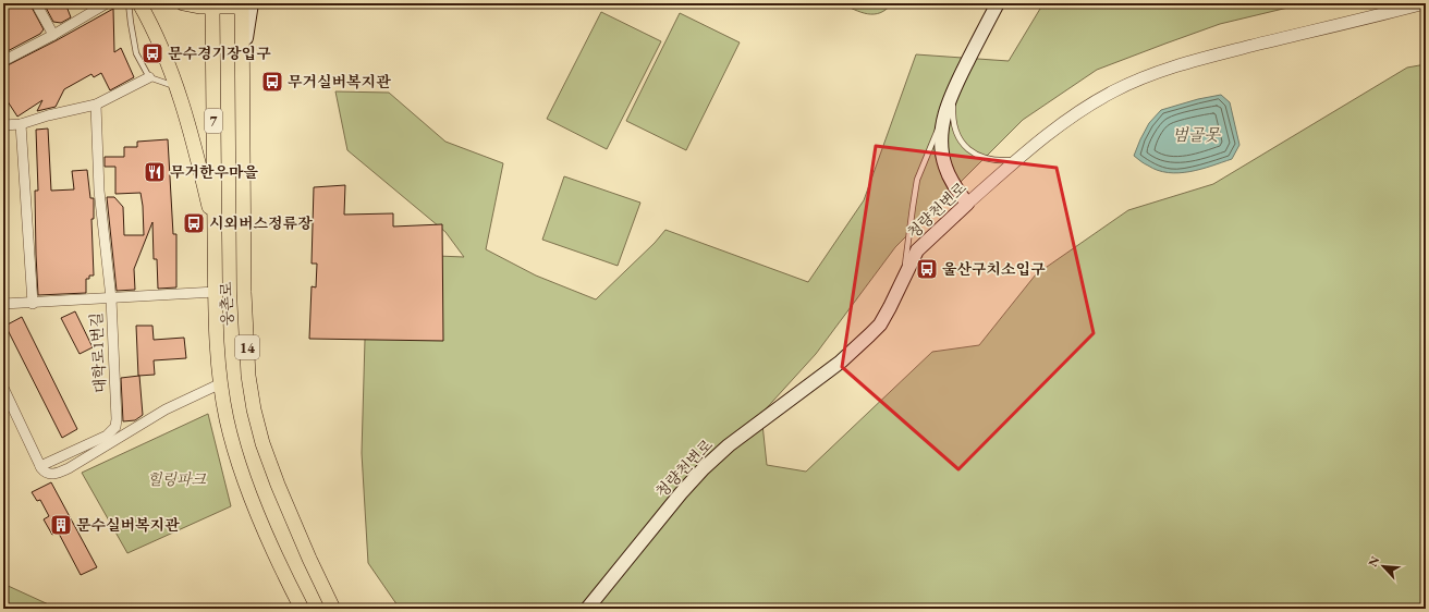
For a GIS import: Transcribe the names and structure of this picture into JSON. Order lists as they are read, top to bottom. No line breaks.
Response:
{"streets":{"main road":["7","청량천변로","웅촌로","14"],"street":["대학로1번길"]},"water":["범골못"],"parks":["힐링파크"],"places":{"bus stop":["문수경기장입구","무거실버복지관","시외버스정류장","울산구치소입구"],"restaurant":["무거한우마을"],"building":["문수실버복지관"]},"north":"top left"}
